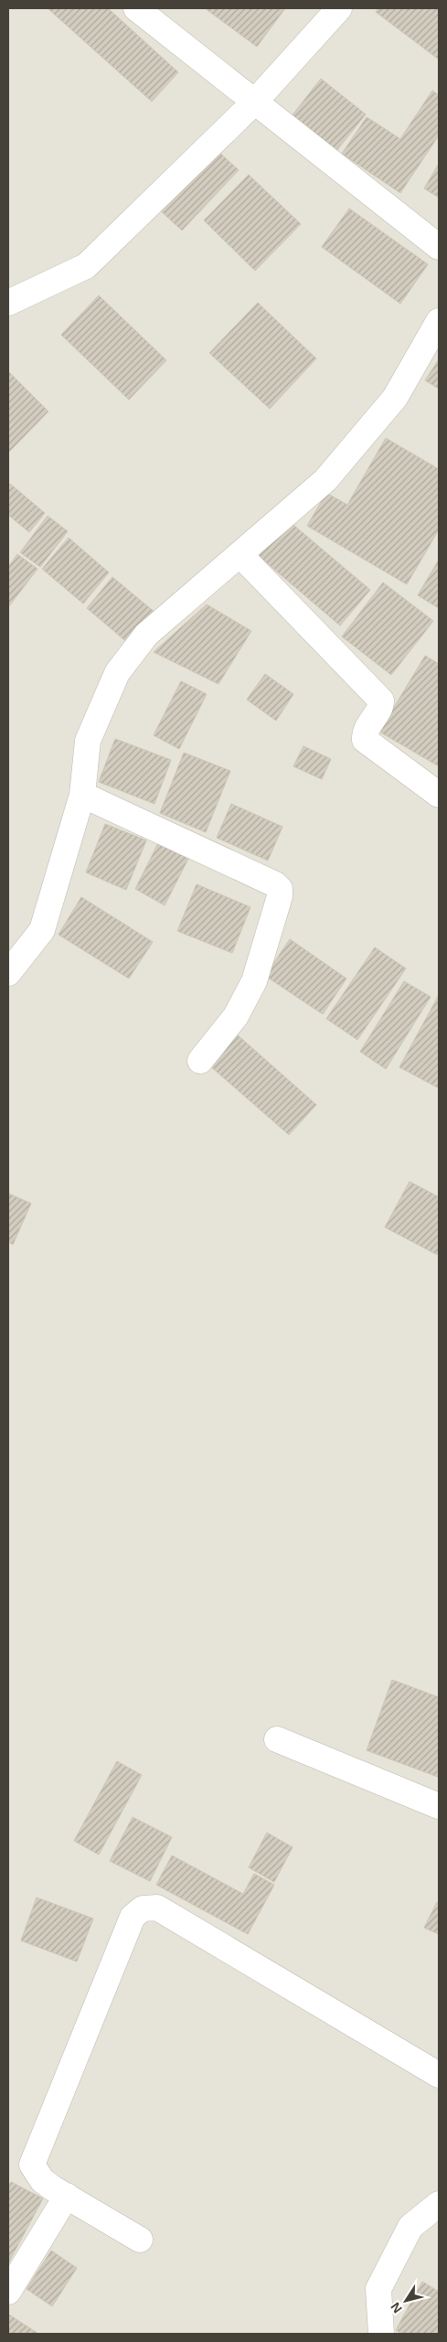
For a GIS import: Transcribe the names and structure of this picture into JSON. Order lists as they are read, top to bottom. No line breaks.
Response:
{"north":"bottom left"}
